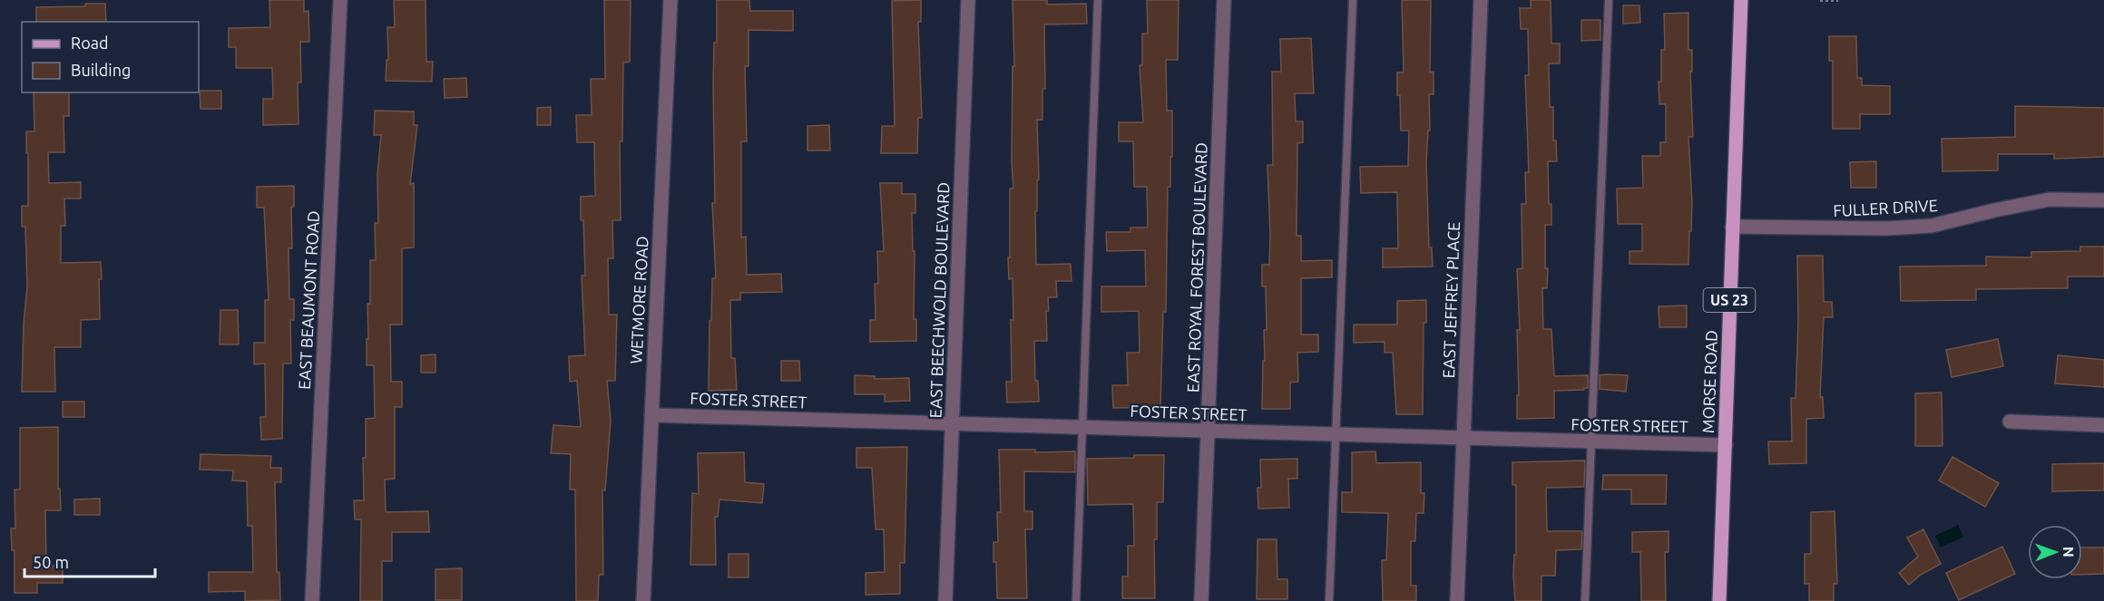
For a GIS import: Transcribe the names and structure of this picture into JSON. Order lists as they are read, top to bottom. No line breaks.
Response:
{"streets":{"main road":["US 23","MORSE ROAD"],"street":["FULLER DRIVE","EAST ROYAL FOREST BOULEVARD","EAST BEAUMONT ROAD","WETMORE ROAD","EAST BEECHWOLD BOULEVARD","EAST JEFFREY PLACE","FOSTER STREET"]},"crossings":[["FULLER DRIVE","MORSE ROAD"],["EAST ROYAL FOREST BOULEVARD","FOSTER STREET"],["WETMORE ROAD","FOSTER STREET"],["EAST BEECHWOLD BOULEVARD","FOSTER STREET"],["EAST JEFFREY PLACE","FOSTER STREET"],["MORSE ROAD","FOSTER STREET"]],"legend":["Road","Building"],"scale_bar":"50 m","north":"right"}
